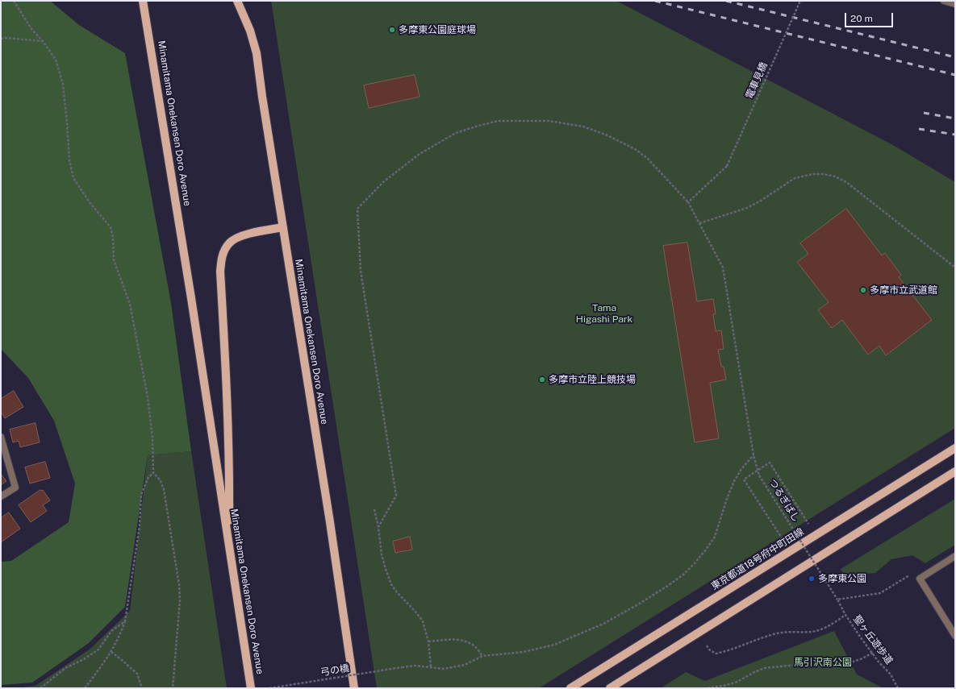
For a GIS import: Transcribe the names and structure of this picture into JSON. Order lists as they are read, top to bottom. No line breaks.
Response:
{"streets":{"main road":["Minamitama Onekansen Doro Avenue","東京都道18号府中町田線"],"path":["電車見橋","つるぎばし","聖ヶ丘遊歩道","弓の橋"]},"crossings":[["つるぎばし","聖ヶ丘遊歩道"]],"parks":["Tama Higashi Park","馬引沢南公園"],"places":["多摩東公園庭球場","多摩市立武道館","多摩市立陸上競技場","多摩東公園"],"scale_bar":"20 m"}
